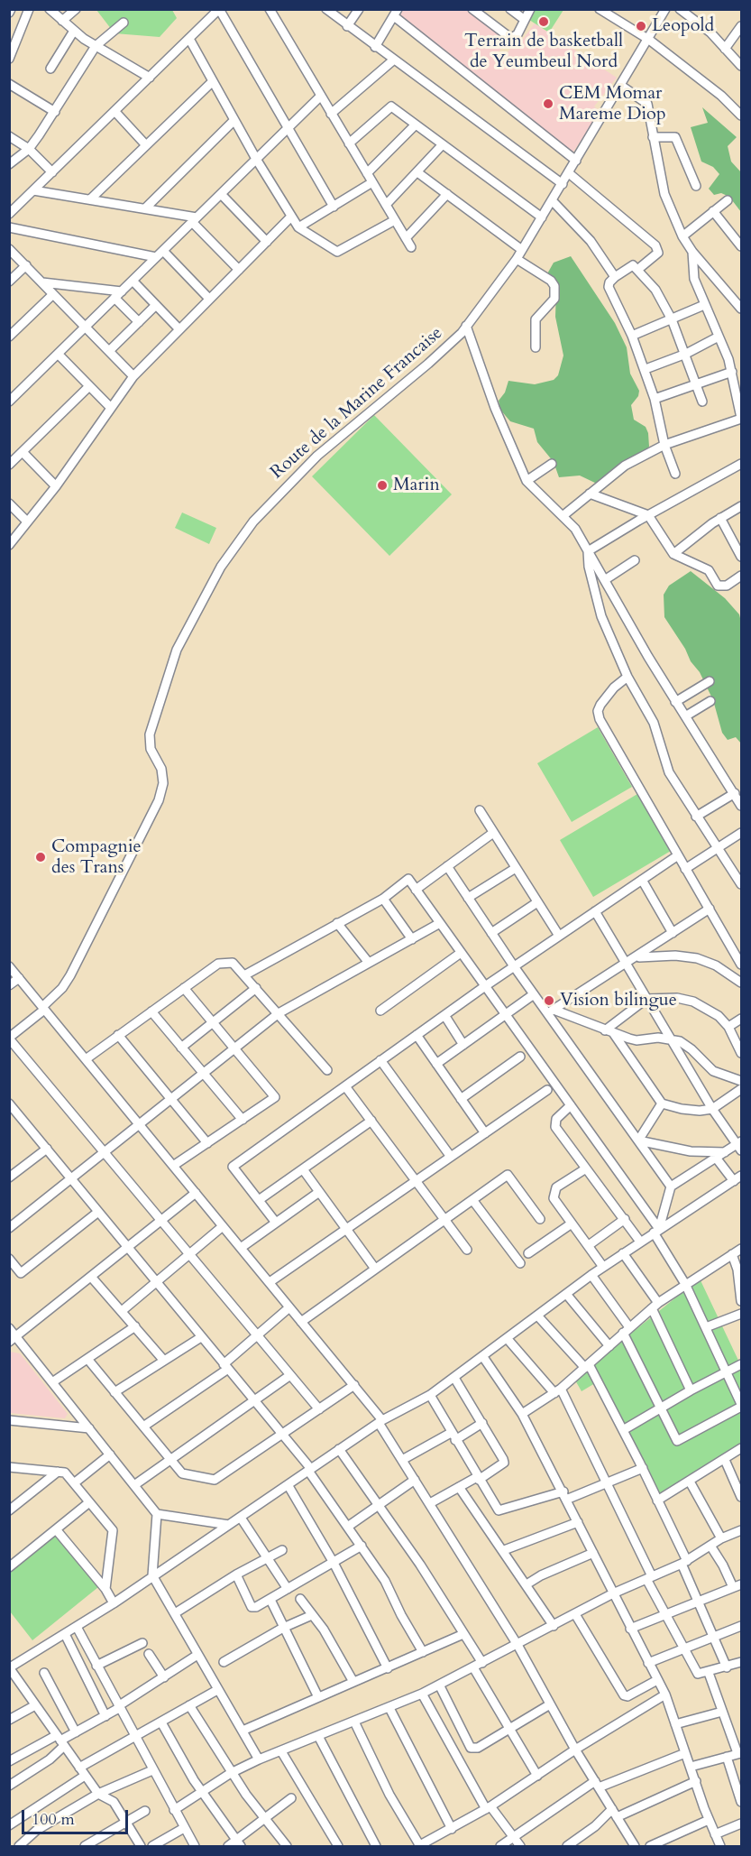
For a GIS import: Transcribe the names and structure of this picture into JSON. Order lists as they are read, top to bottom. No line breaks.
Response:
{"streets":{"street":["Route de la Marine Francaise"]},"places":["Terrain de basketball de Yeumbeul Nord","Leopold","CEM Momar Mareme Diop","Marin","Compagnie des Trans","Vision bilingue"],"scale_bar":"100 m"}
